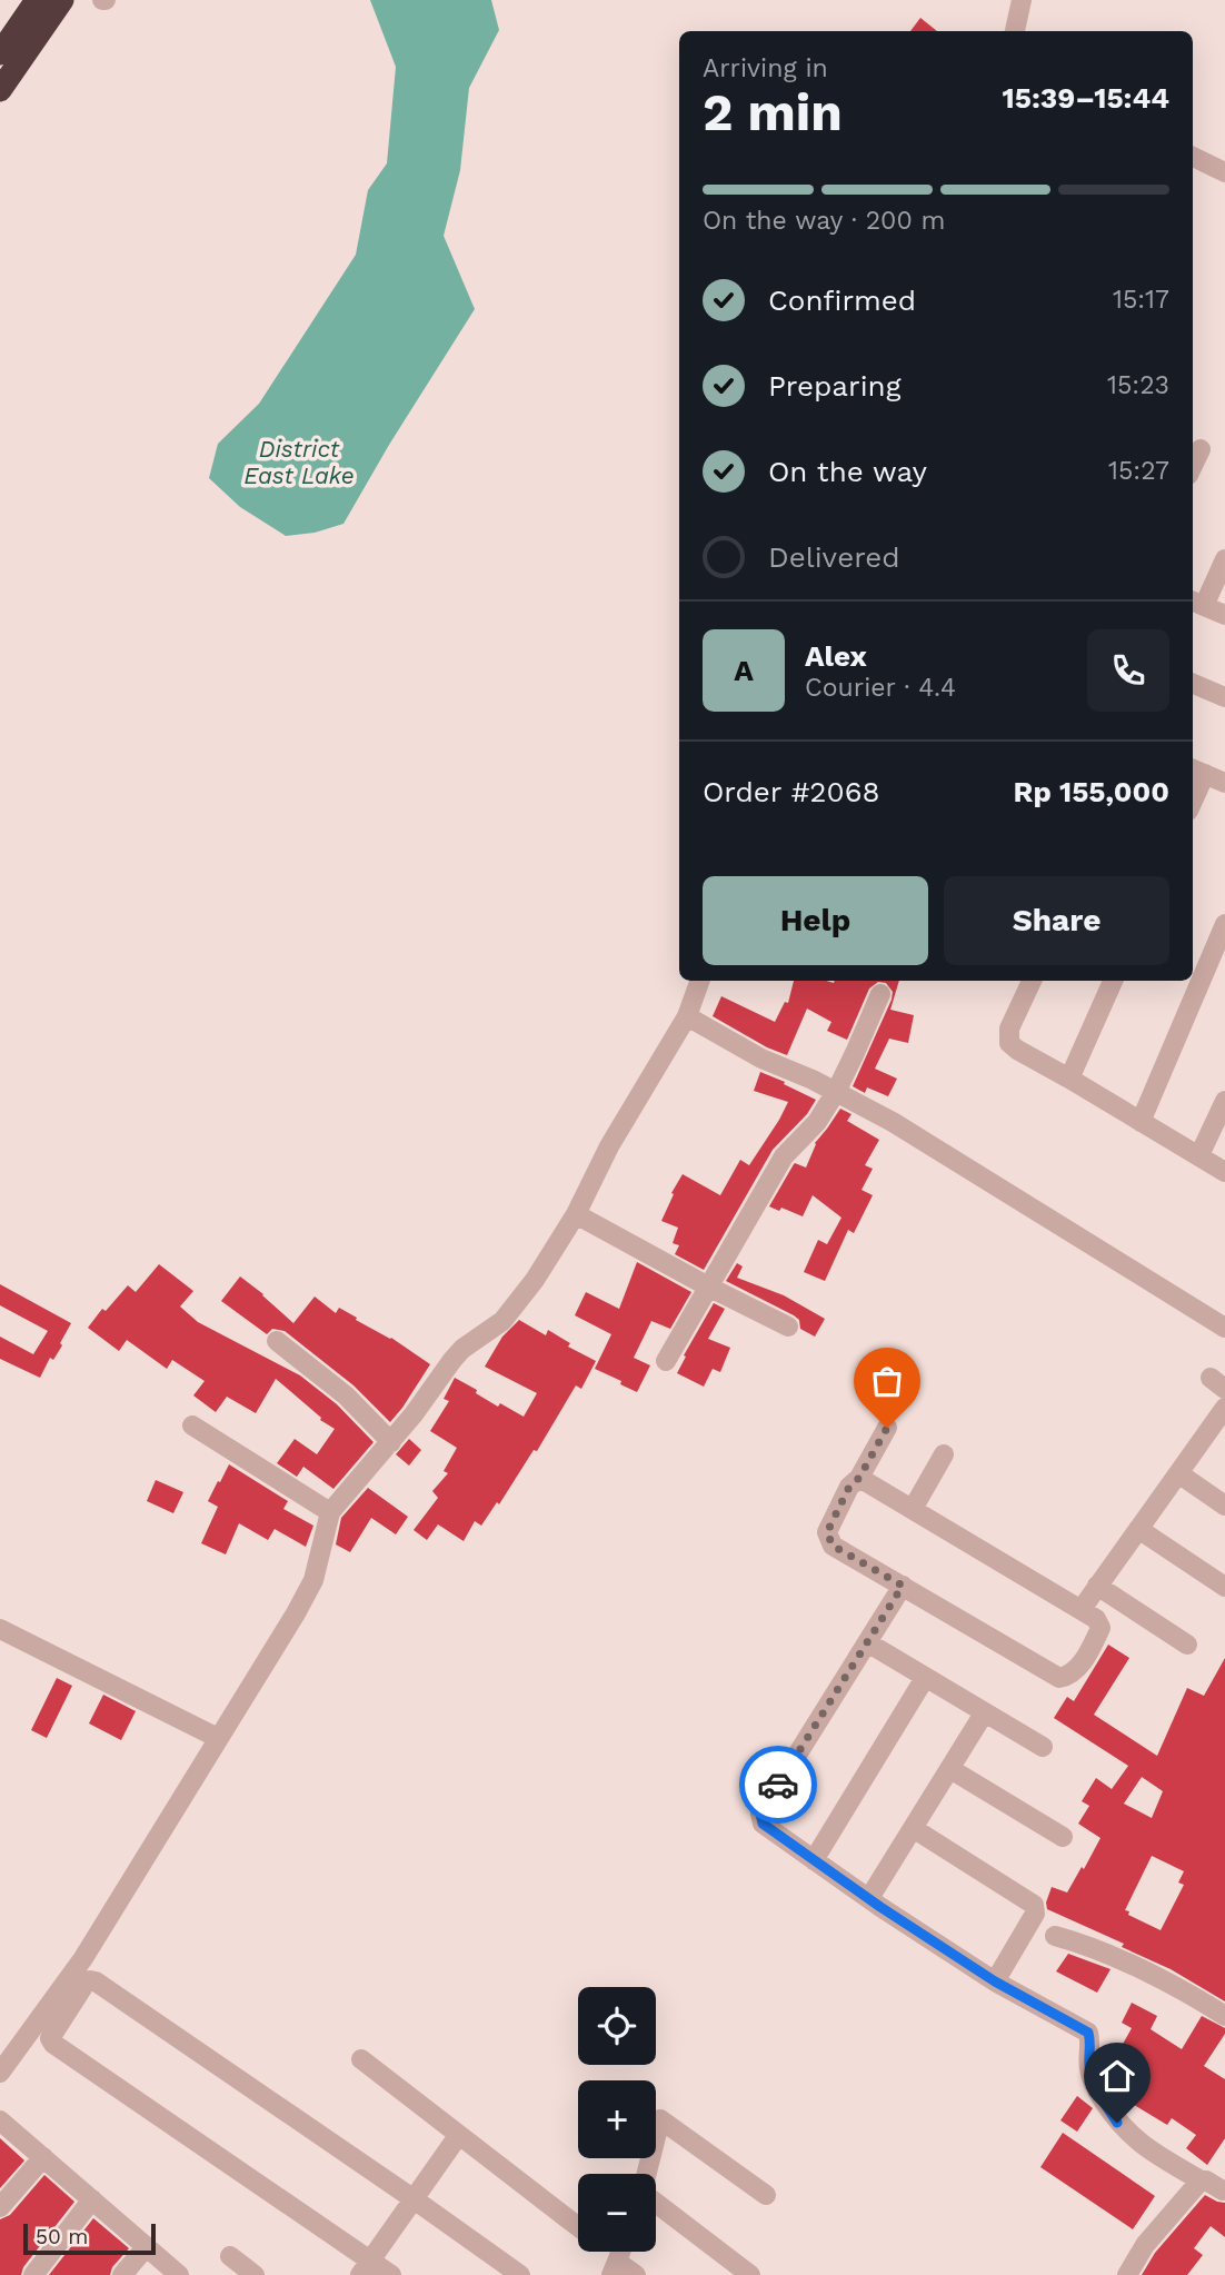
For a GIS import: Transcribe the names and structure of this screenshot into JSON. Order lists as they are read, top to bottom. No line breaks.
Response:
{"water":["District East Lake"],"scale_bar":"50 m","page":{"heading":["2 min","Arriving in","15:39–15:44"],"panel":["Alex","Courier · 4.4","Order #2068","Rp 155,000"],"bar":"On the way · 200 m","list":[["Confirmed","15:17"],["Preparing","15:23"],["On the way","15:27"],"Delivered"],"round":"A","buttons":["Help","Share"],"map_buttons":["+","−"],"scale":"50 m"}}
